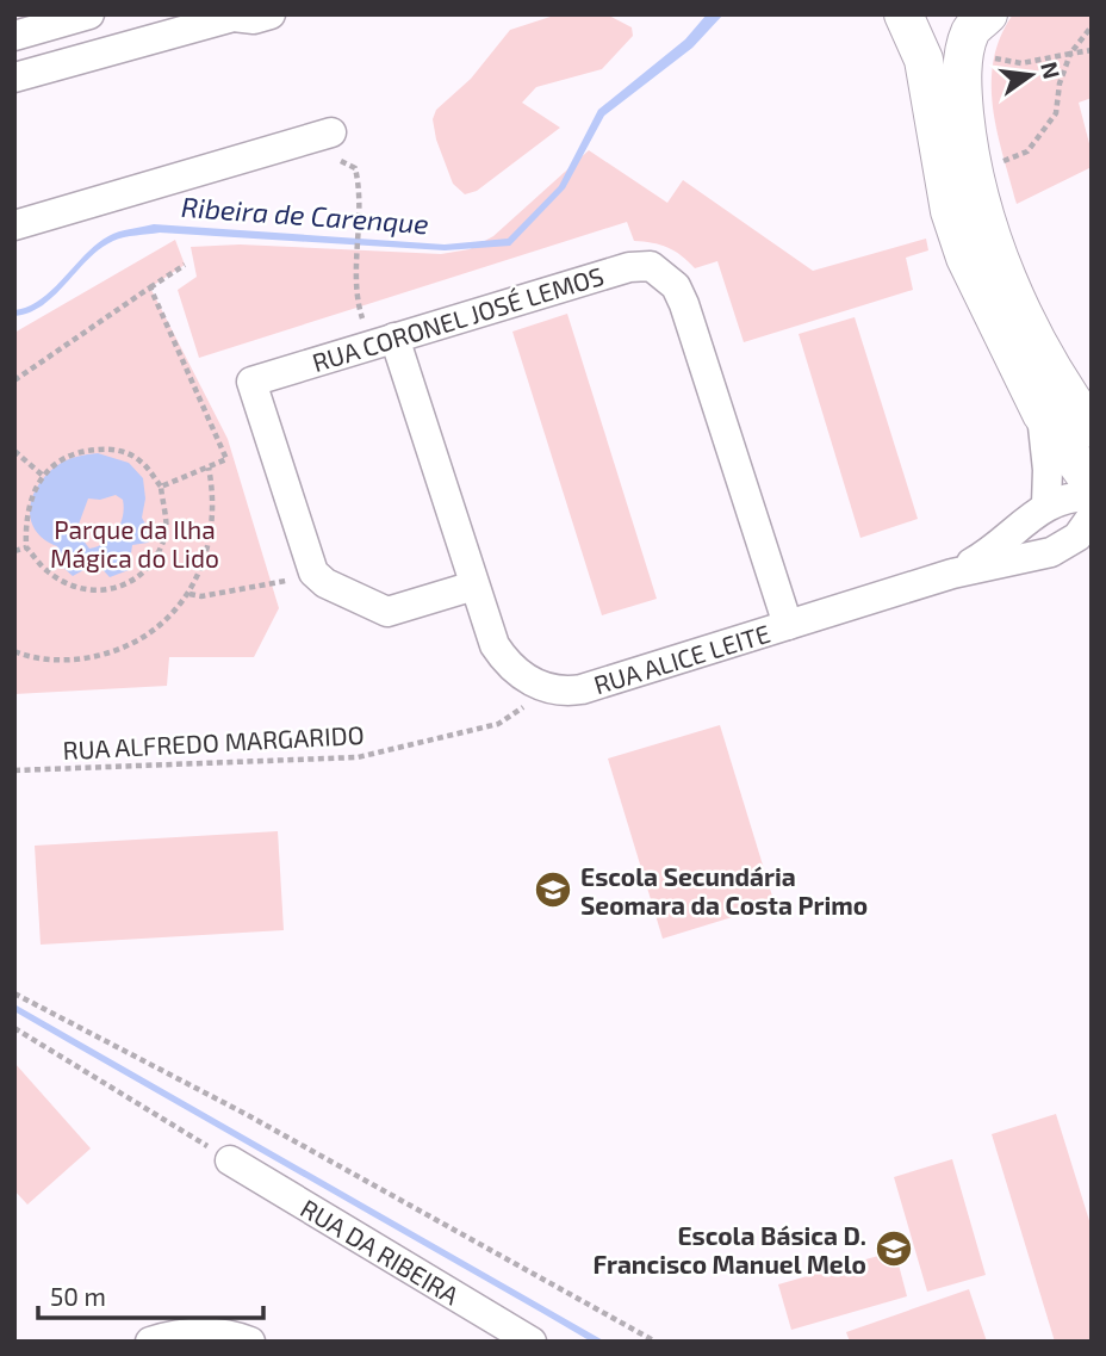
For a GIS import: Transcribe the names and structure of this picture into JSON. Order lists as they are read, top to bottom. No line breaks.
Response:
{"streets":{"street":["RUA CORONEL JOSÉ LEMOS","RUA ALICE LEITE","RUA DA RIBEIRA"],"path":["RUA ALFREDO MARGARIDO"]},"crossings":[["RUA CORONEL JOSÉ LEMOS","RUA ALICE LEITE"],["RUA ALICE LEITE","RUA ALFREDO MARGARIDO"]],"water":["Ribeira de Carenque"],"parks":["Parque da Ilha Mágica do Lido"],"places":{"school or university":["Escola Secundária Seomara da Costa Primo","Escola Básica D. Francisco Manuel Melo"]},"scale_bar":"50 m","north":"right"}
